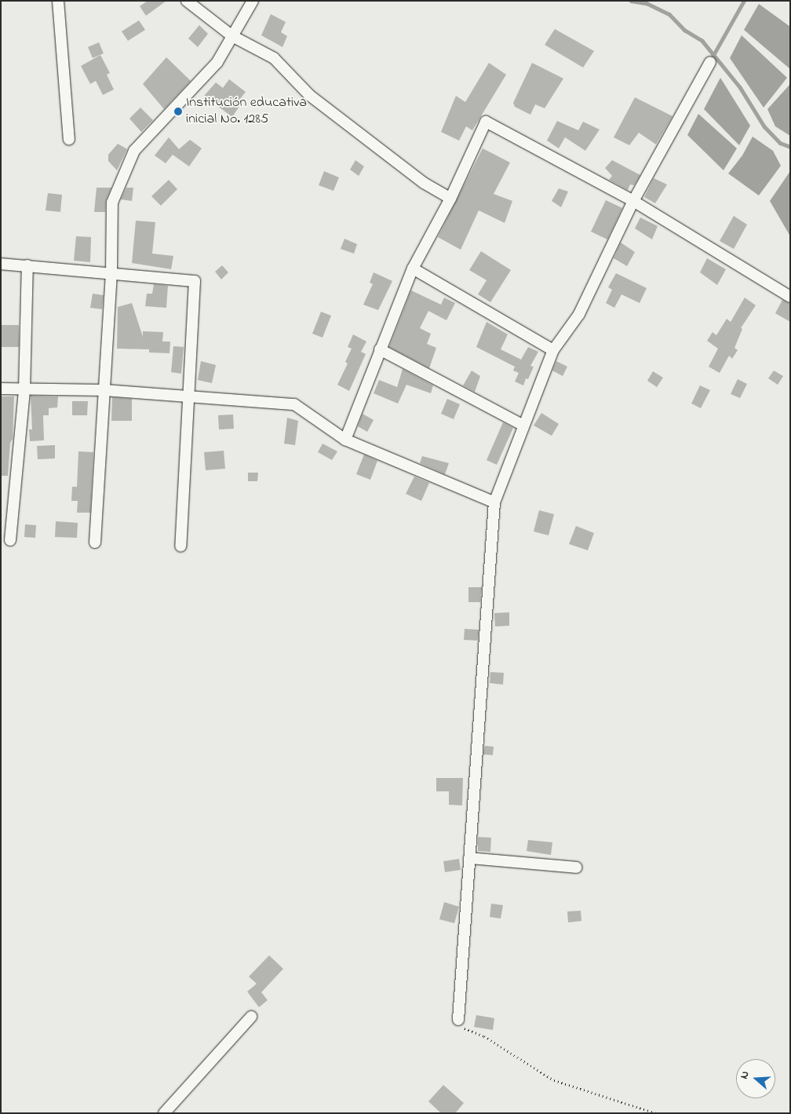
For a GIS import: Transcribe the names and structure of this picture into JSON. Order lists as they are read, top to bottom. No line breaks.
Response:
{"places":["Institución educativa inicial No. 1285"],"north":"left"}
